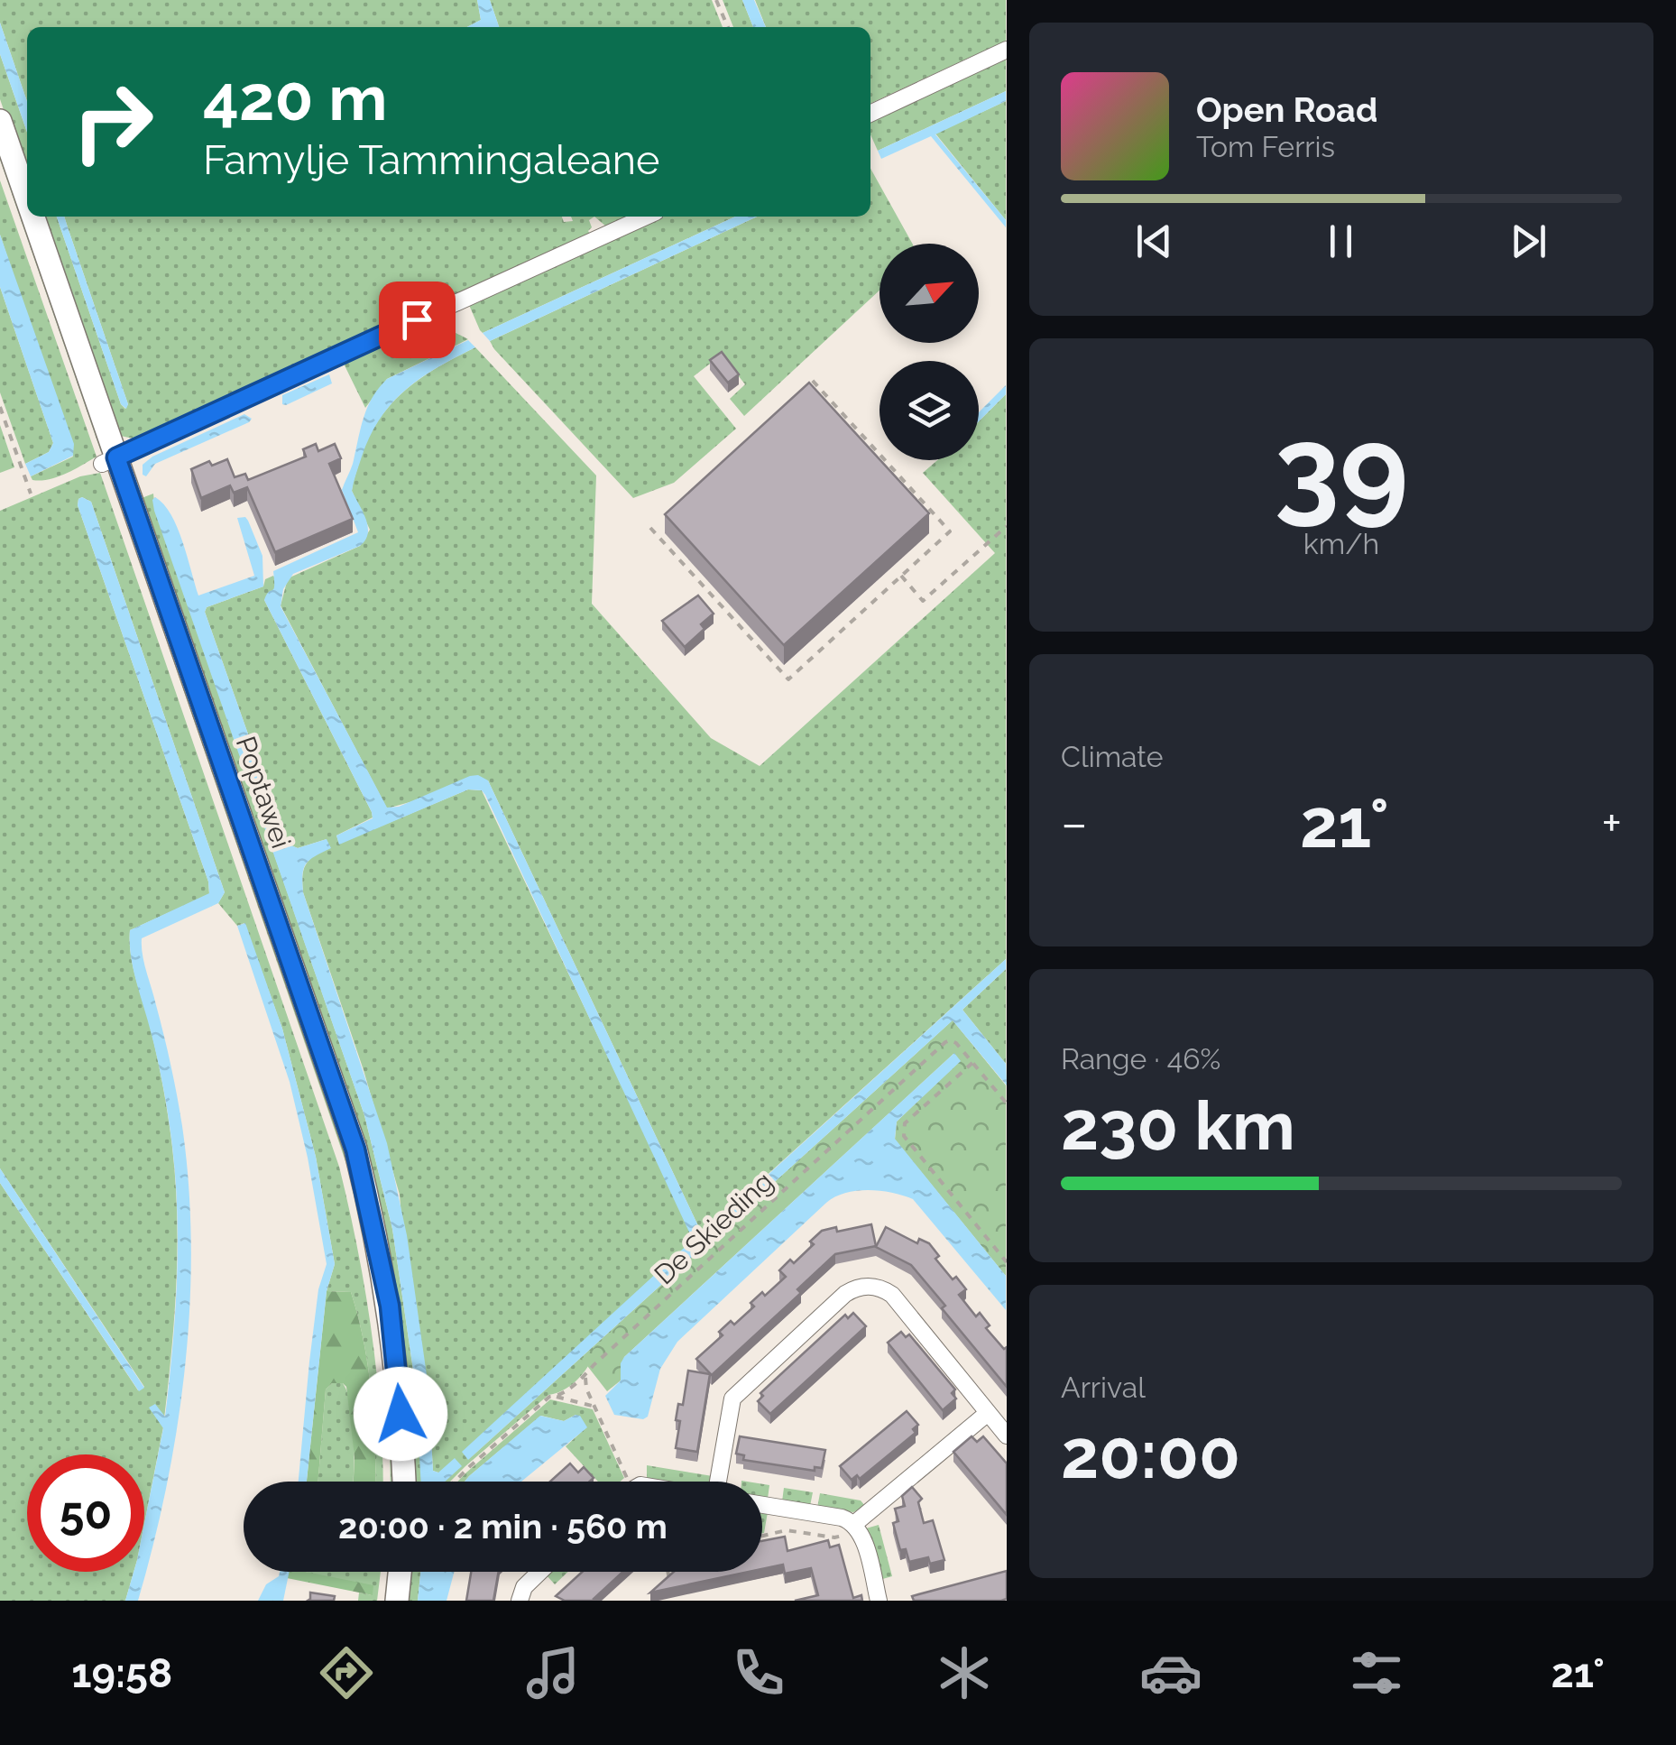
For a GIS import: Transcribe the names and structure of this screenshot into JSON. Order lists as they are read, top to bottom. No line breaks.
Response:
{"streets":{"main road":["Poptawei"],"path":["De Skieding"]},"north":"top right","page":{"turn":["420 m","Famylje Tammingaleane"],"song":["Open Road","Tom Ferris"],"tile":[["39","km/h"],"Climate",["Range · 46%","230 km"],["Arrival","20:00"]],"heat":["−","21°","+"],"limit":"50","trip":"20:00 · 2 min · 560 m","tabs":["19:58","21°"]}}
